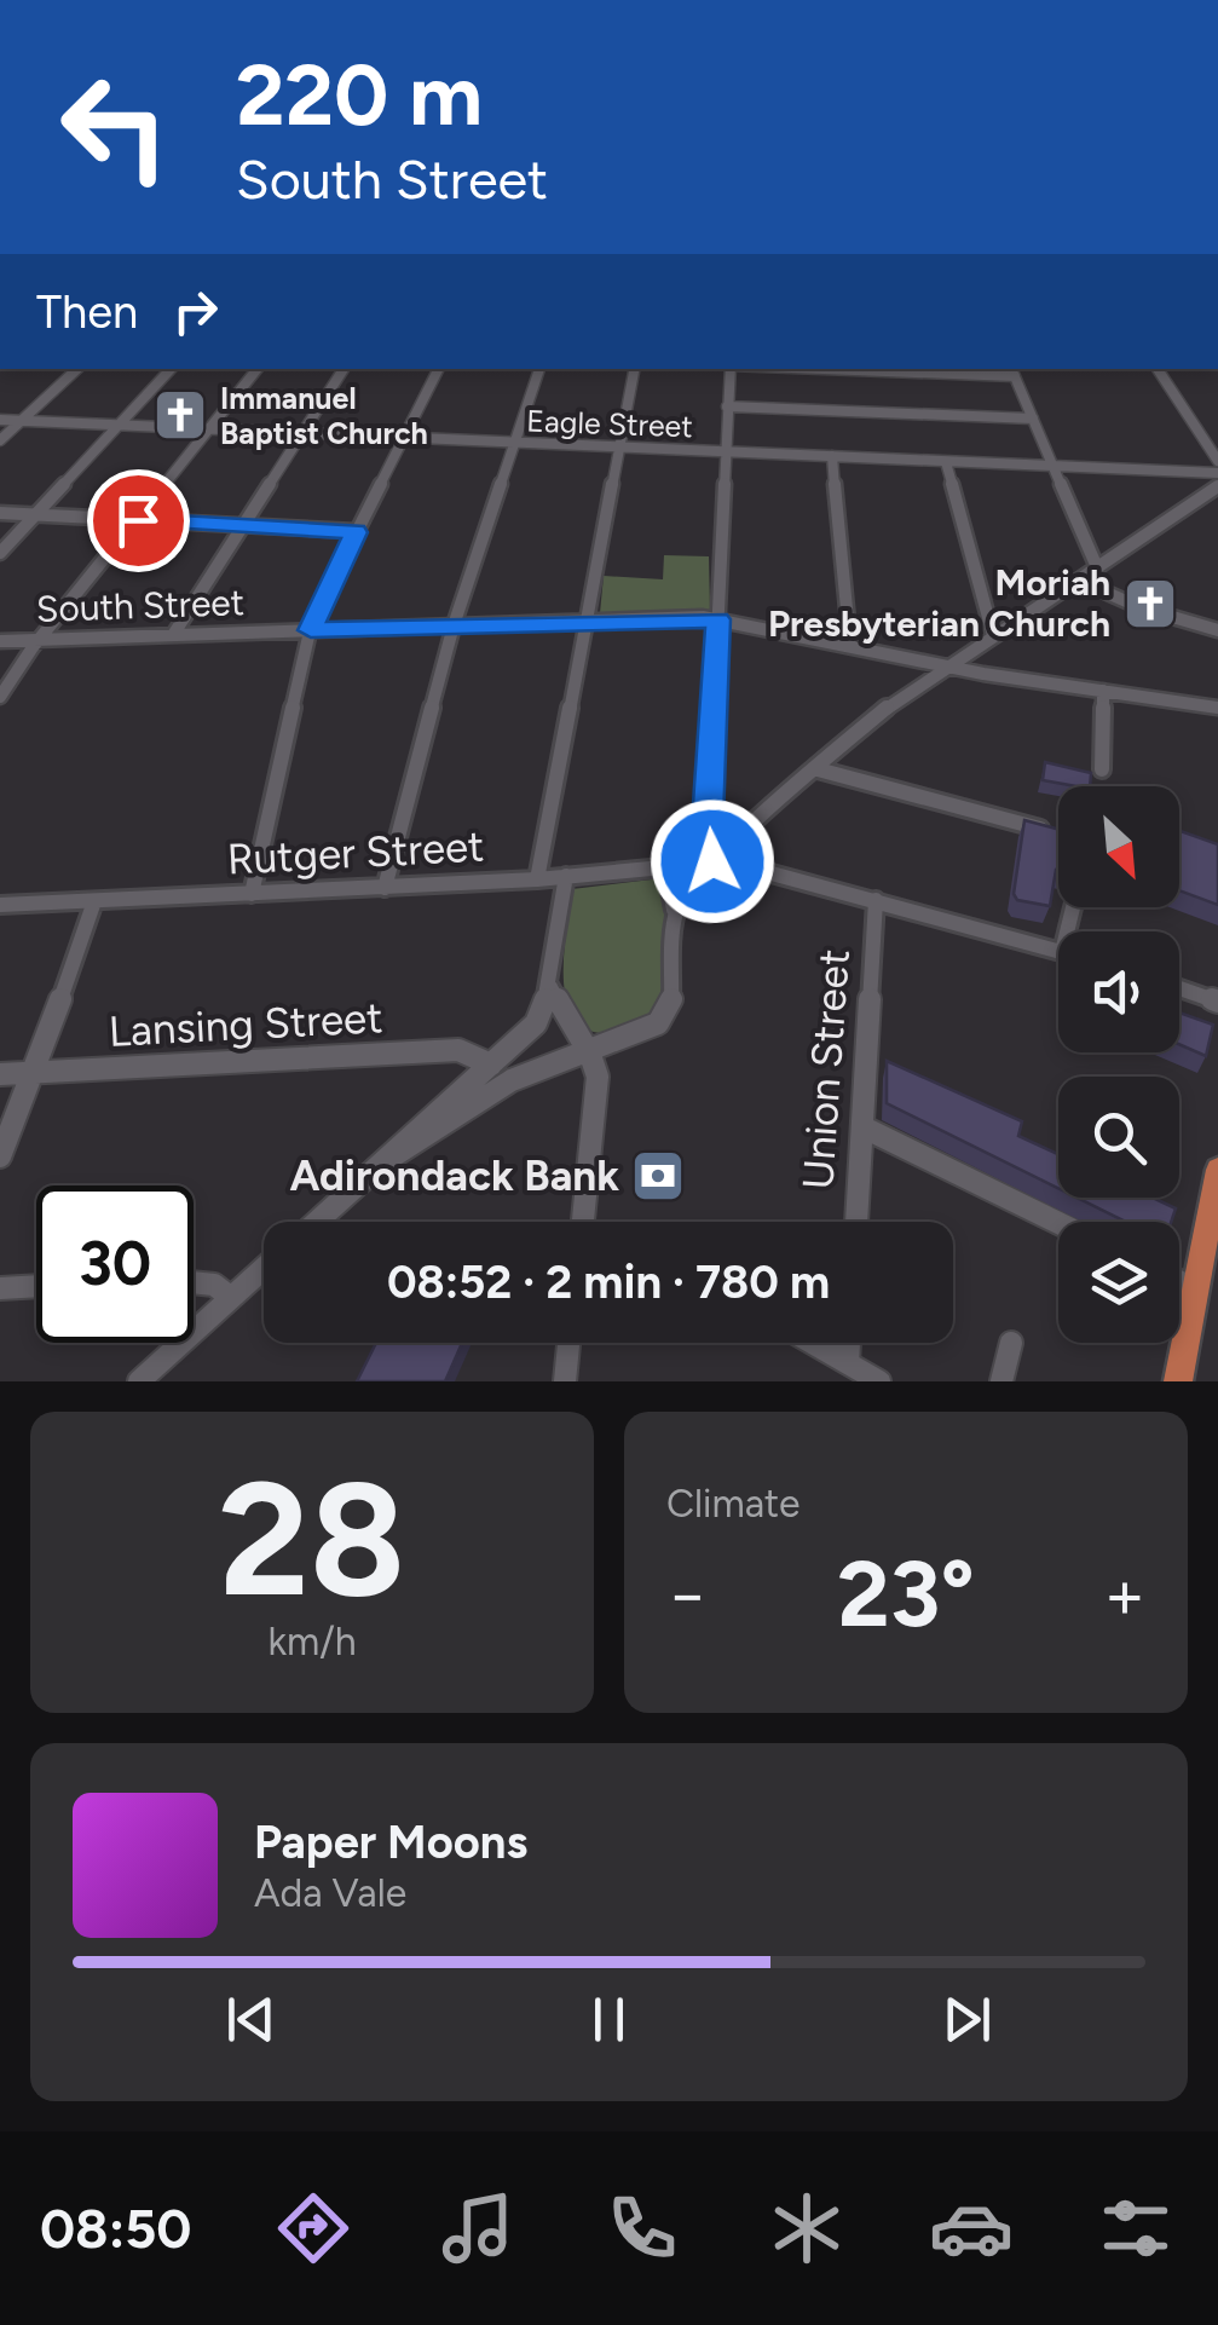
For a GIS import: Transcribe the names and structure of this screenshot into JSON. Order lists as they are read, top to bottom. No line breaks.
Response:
{"streets":{"street":["Eagle Street","South Street","Rutger Street","Lansing Street","Union Street"]},"crossings":[["Rutger Street","Union Street"]],"places":{"church":["Immanuel Baptist Church","Moriah Presbyterian Church"],"bank":["Adirondack Bank"]},"north":"bottom right","page":{"turn":["220 m","South Street"],"then":"Then","limit":"30","trip":"08:52 · 2 min · 780 m","tile":[["28","km/h"],"Climate"],"heat":["−","23°","+"],"song":["Paper Moons","Ada Vale"],"tabs":"08:50"}}
